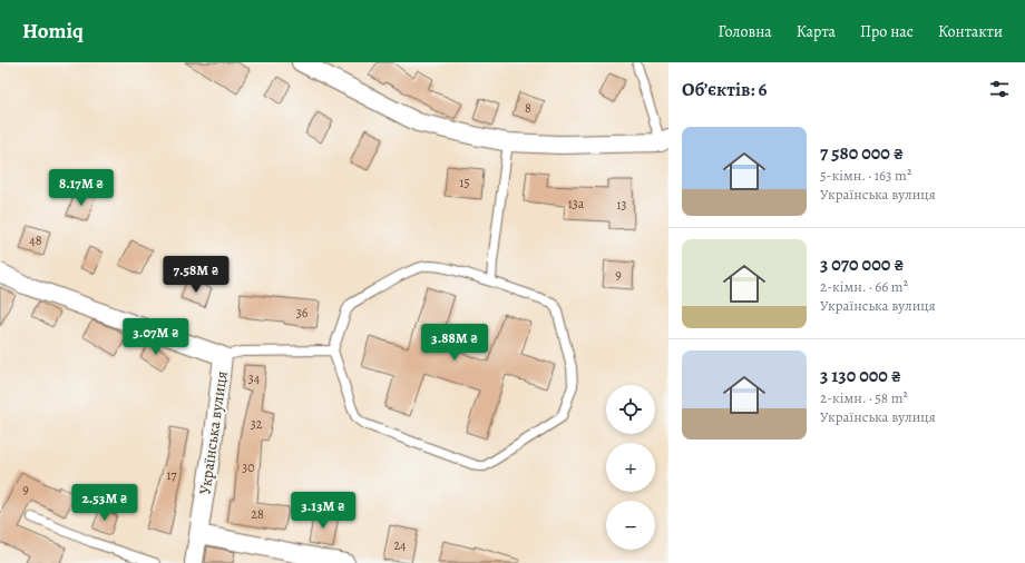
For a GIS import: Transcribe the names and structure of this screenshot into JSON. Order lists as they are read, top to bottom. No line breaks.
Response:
{"streets":{"street":["Українська вулиця"]},"house_numbers":["8","15","13а","13","48","9","36","34","32","30","17","9","28","24"],"page":{"header":"Homiq","nav":["Головна","Карта","Про нас","Контакти"],"heading":"Об’єктів: 6","list":[{"name":"7 580 000 ₴","note":"5-кімн. · 163 m² · Українська вулиця"},{"name":"3 070 000 ₴","note":"2-кімн. · 66 m² · Українська вулиця"},{"name":"3 130 000 ₴","note":"2-кімн. · 58 m² · Українська вулиця"}],"price":["8.17M ₴","7.58M ₴","3.07M ₴","3.88M ₴","2.53M ₴","3.13M ₴"],"map_buttons":["+","−"]}}
